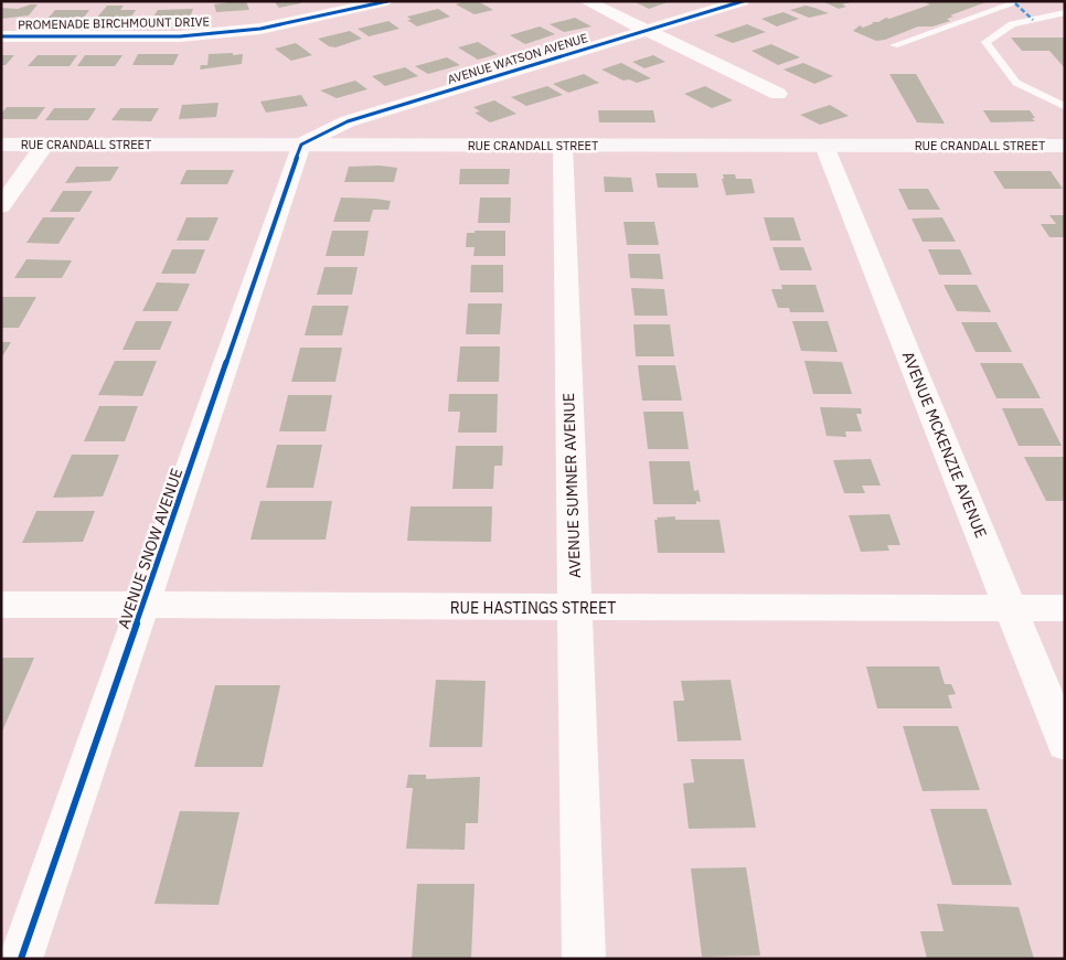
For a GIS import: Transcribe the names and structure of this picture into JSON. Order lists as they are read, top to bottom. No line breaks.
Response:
{"streets":{"street":["PROMENADE BIRCHMOUNT DRIVE","AVENUE WATSON AVENUE","RUE CRANDALL STREET","AVENUE MCKENZIE AVENUE","AVENUE SUMNER AVENUE","AVENUE SNOW AVENUE","RUE HASTINGS STREET"]},"crossings":[["AVENUE WATSON AVENUE","RUE CRANDALL STREET"],["AVENUE WATSON AVENUE","AVENUE SNOW AVENUE"],["RUE CRANDALL STREET","AVENUE MCKENZIE AVENUE"],["RUE CRANDALL STREET","AVENUE SUMNER AVENUE"],["RUE CRANDALL STREET","AVENUE SNOW AVENUE"],["AVENUE MCKENZIE AVENUE","RUE HASTINGS STREET"],["AVENUE SUMNER AVENUE","RUE HASTINGS STREET"],["AVENUE SNOW AVENUE","RUE HASTINGS STREET"]]}
